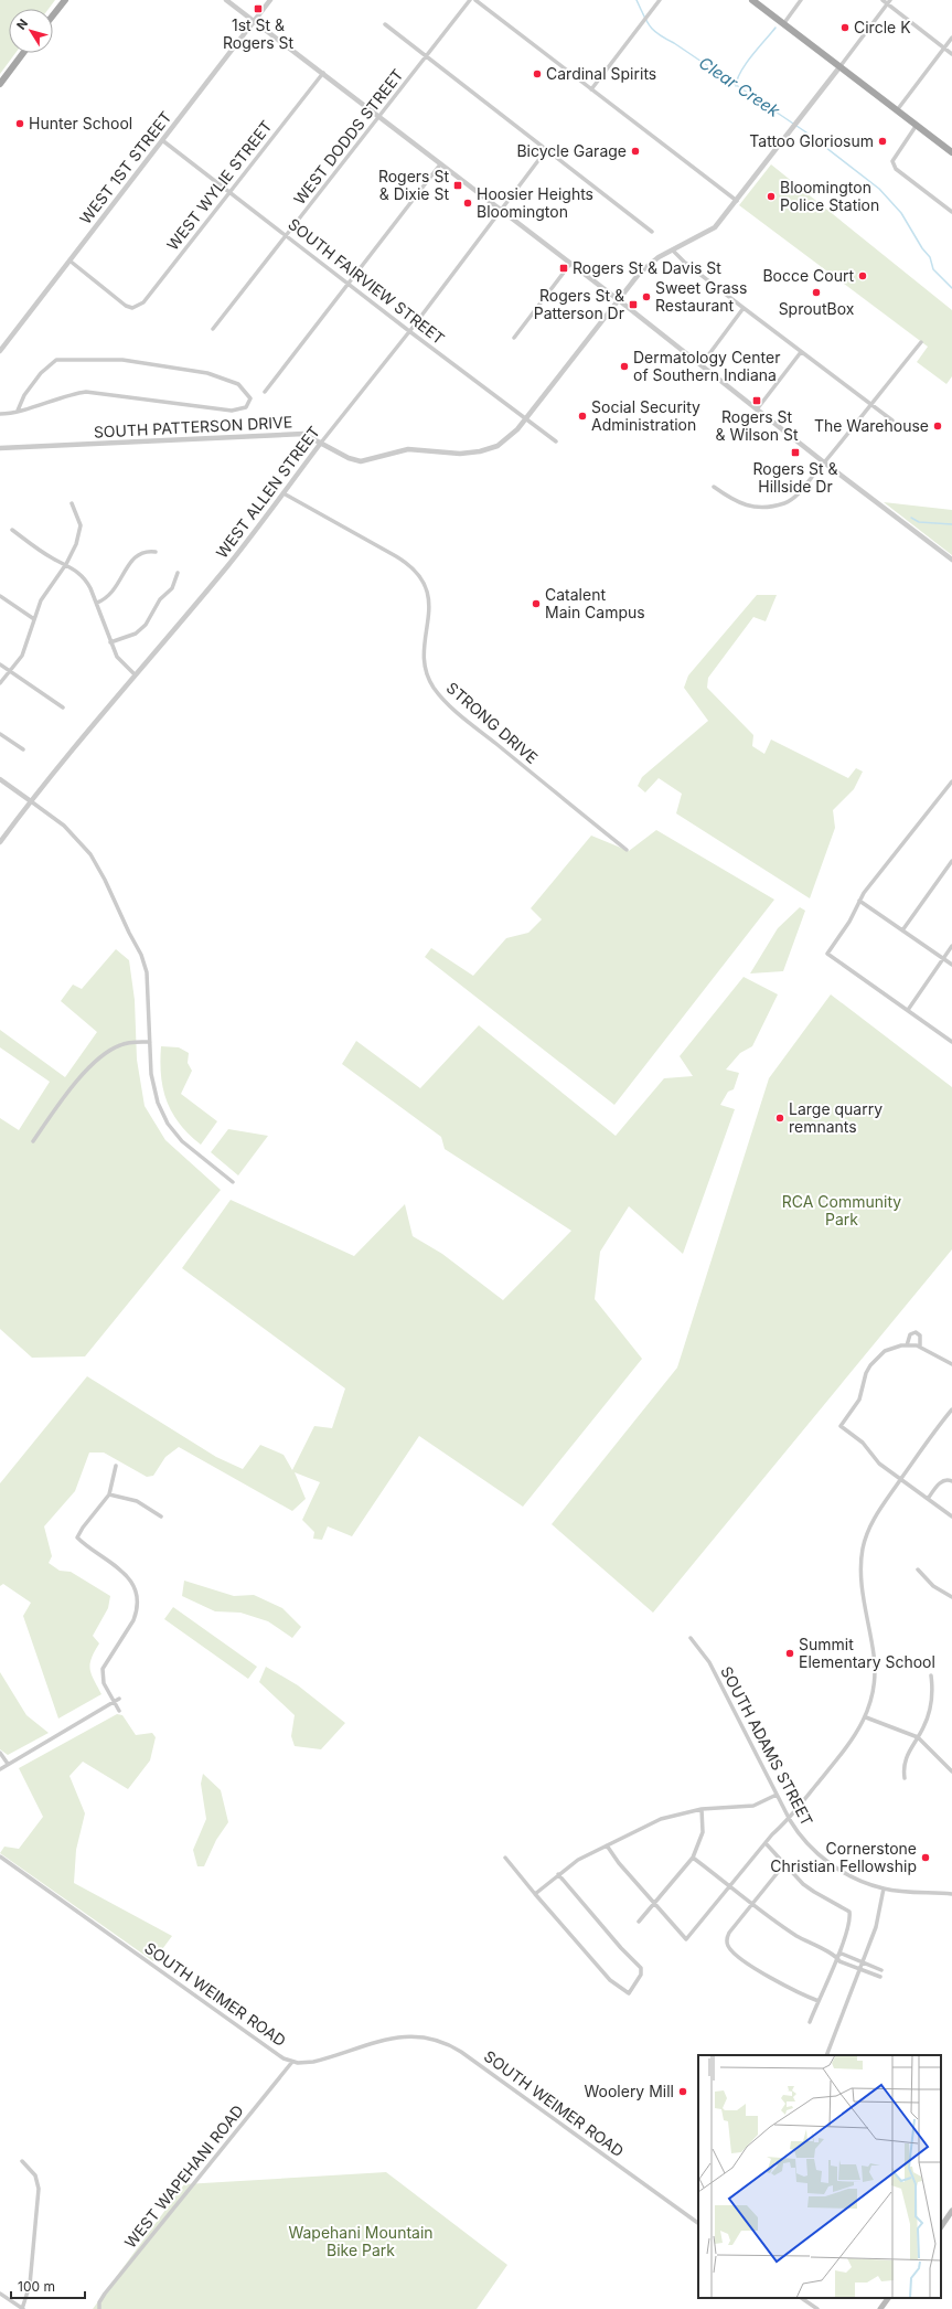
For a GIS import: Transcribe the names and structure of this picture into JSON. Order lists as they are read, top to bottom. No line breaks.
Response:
{"streets":{"street":["WEST DODDS STREET","WEST 1ST STREET","WEST WYLIE STREET","SOUTH FAIRVIEW STREET","SOUTH PATTERSON DRIVE","WEST ALLEN STREET","STRONG DRIVE","SOUTH ADAMS STREET","SOUTH WEIMER ROAD","WEST WAPEHANI ROAD"]},"crossings":[["WEST DODDS STREET","SOUTH FAIRVIEW STREET"],["WEST 1ST STREET","WEST WYLIE STREET"],["WEST 1ST STREET","SOUTH FAIRVIEW STREET"],["WEST WYLIE STREET","SOUTH FAIRVIEW STREET"],["SOUTH FAIRVIEW STREET","SOUTH PATTERSON DRIVE"],["SOUTH FAIRVIEW STREET","WEST ALLEN STREET"],["SOUTH PATTERSON DRIVE","WEST ALLEN STREET"],["WEST ALLEN STREET","STRONG DRIVE"],["SOUTH WEIMER ROAD","WEST WAPEHANI ROAD"]],"water":["Clear Creek"],"parks":["RCA Community Park","Wapehani Mountain Bike Park"],"places":{"transit":["1st St & Rogers St","Rogers St & Dixie St","Rogers St & Davis St","Rogers St & Patterson Dr","Rogers St & Wilson St","Rogers St & Hillside Dr"],"other":["Circle K","Cardinal Spirits","Hunter School","Tattoo Gloriosum","Bicycle Garage","Bloomington Police Station","Hoosier Heights Bloomington","Bocce Court","SproutBox","Sweet Grass Restaurant","Dermatology Center of Southern Indiana","Social Security Administration","The Warehouse","Catalent Main Campus","Large quarry remnants","Summit Elementary School","Cornerstone Christian Fellowship","Woolery Mill"]},"scale_bar":"100 m","north":"top left"}
